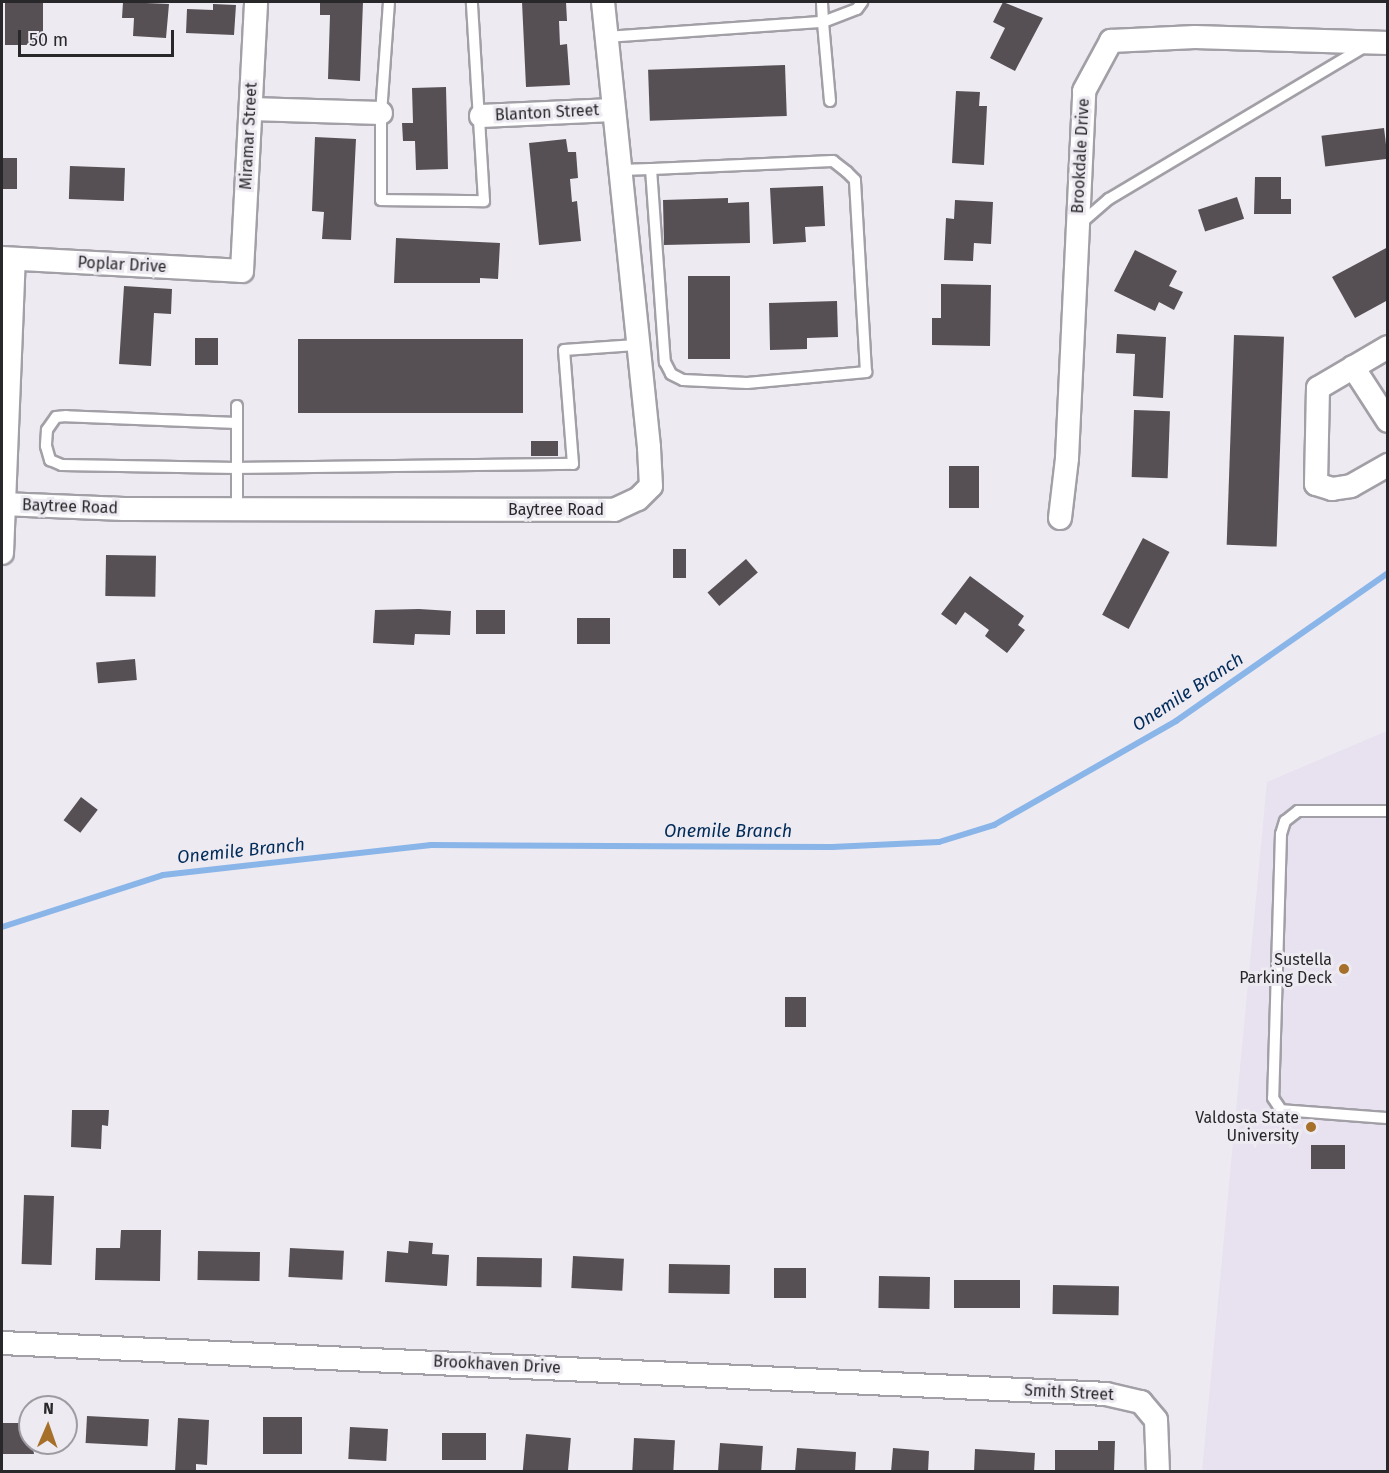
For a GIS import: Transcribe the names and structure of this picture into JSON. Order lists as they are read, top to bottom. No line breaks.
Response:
{"streets":{"street":["Blanton Street","Miramar Street","Brookdale Drive","Poplar Drive","Baytree Road","Brookhaven Drive","Smith Street"]},"crossings":[["Blanton Street","Baytree Road"],["Miramar Street","Poplar Drive"],["Brookhaven Drive","Smith Street"]],"water":["Onemile Branch"],"places":["Sustella Parking Deck","Valdosta State University"],"scale_bar":"50 m","north":"top"}
